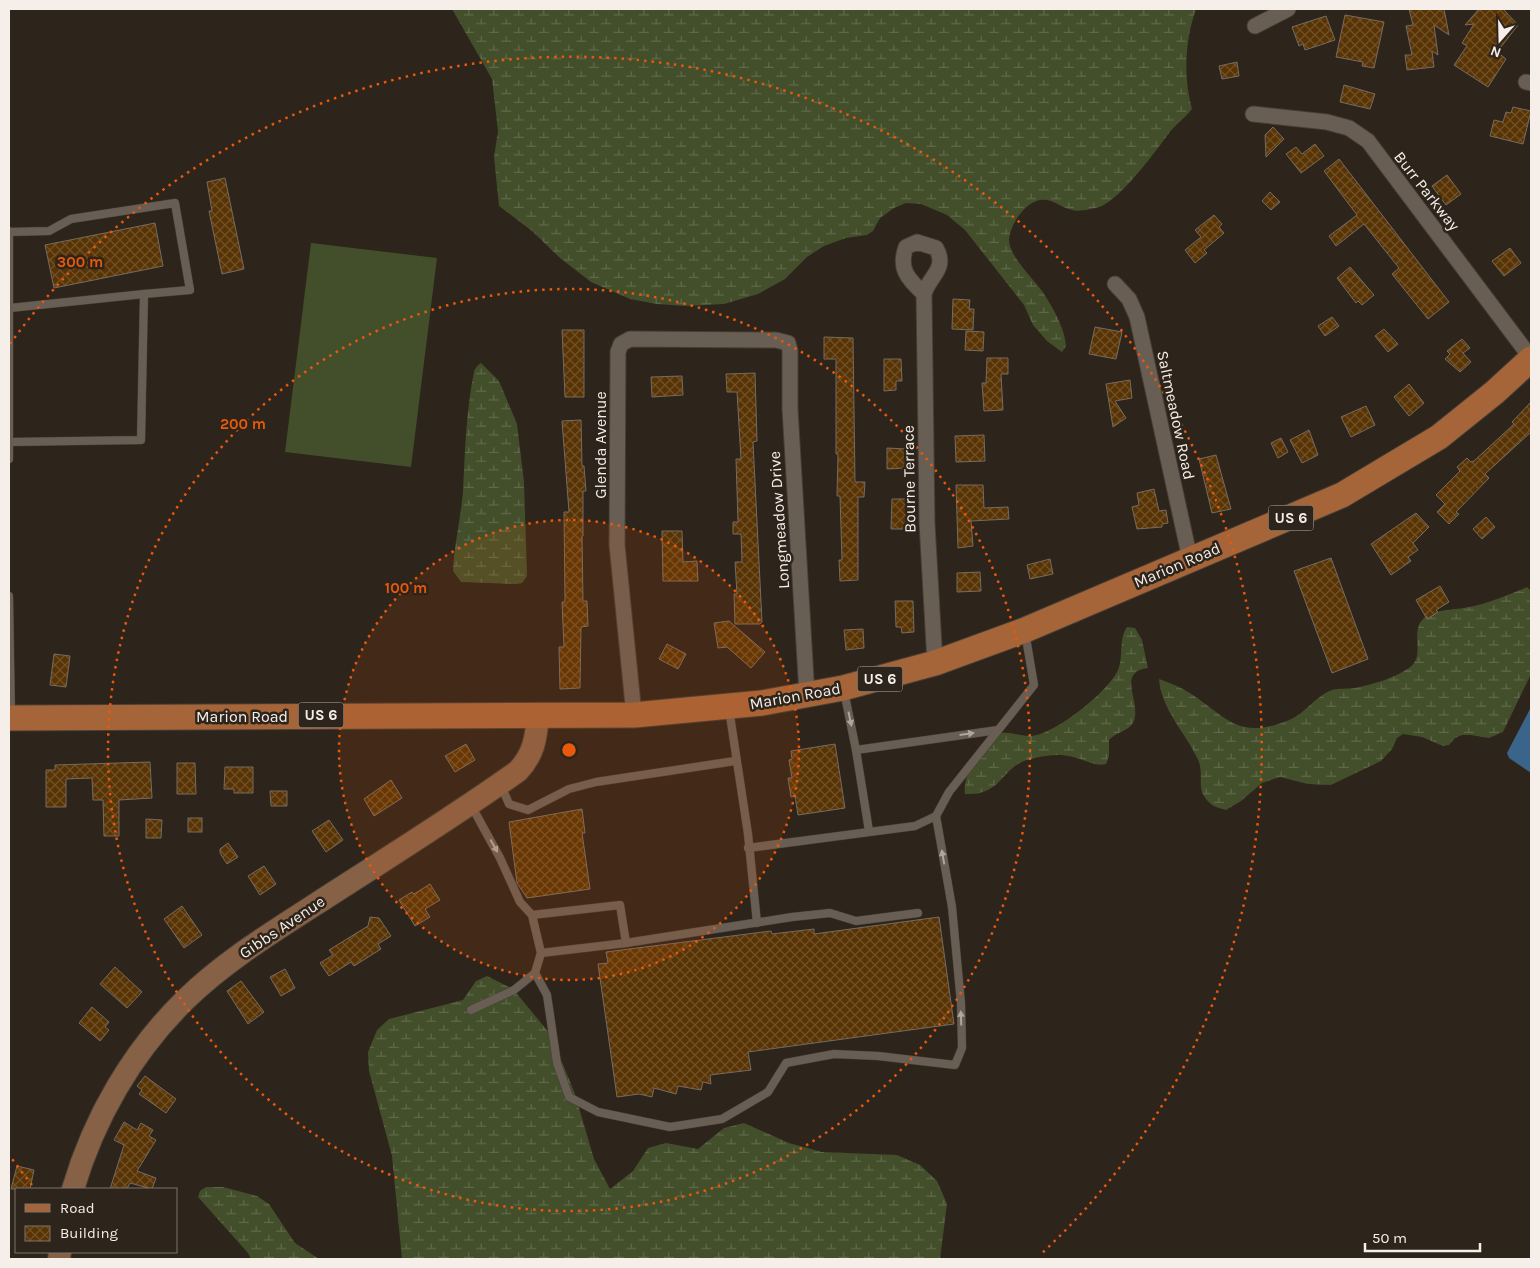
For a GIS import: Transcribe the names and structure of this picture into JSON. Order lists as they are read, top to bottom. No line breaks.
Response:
{"streets":{"main road":["US 6","Marion Road","Gibbs Avenue"],"street":["Burr Parkway","Saltmeadow Road","Glenda Avenue","Bourne Terrace","Longmeadow Drive"]},"crossings":[["Burr Parkway","Marion Road"],["Saltmeadow Road","Marion Road"],["Glenda Avenue","Longmeadow Drive"],["Glenda Avenue","Marion Road"],["Bourne Terrace","Marion Road"],["Longmeadow Drive","Marion Road"],["Marion Road","Gibbs Avenue"]],"legend":["Road","Building"],"scale_bar":"50 m","north":"bottom","rings":["300 m","200 m","100 m"]}
